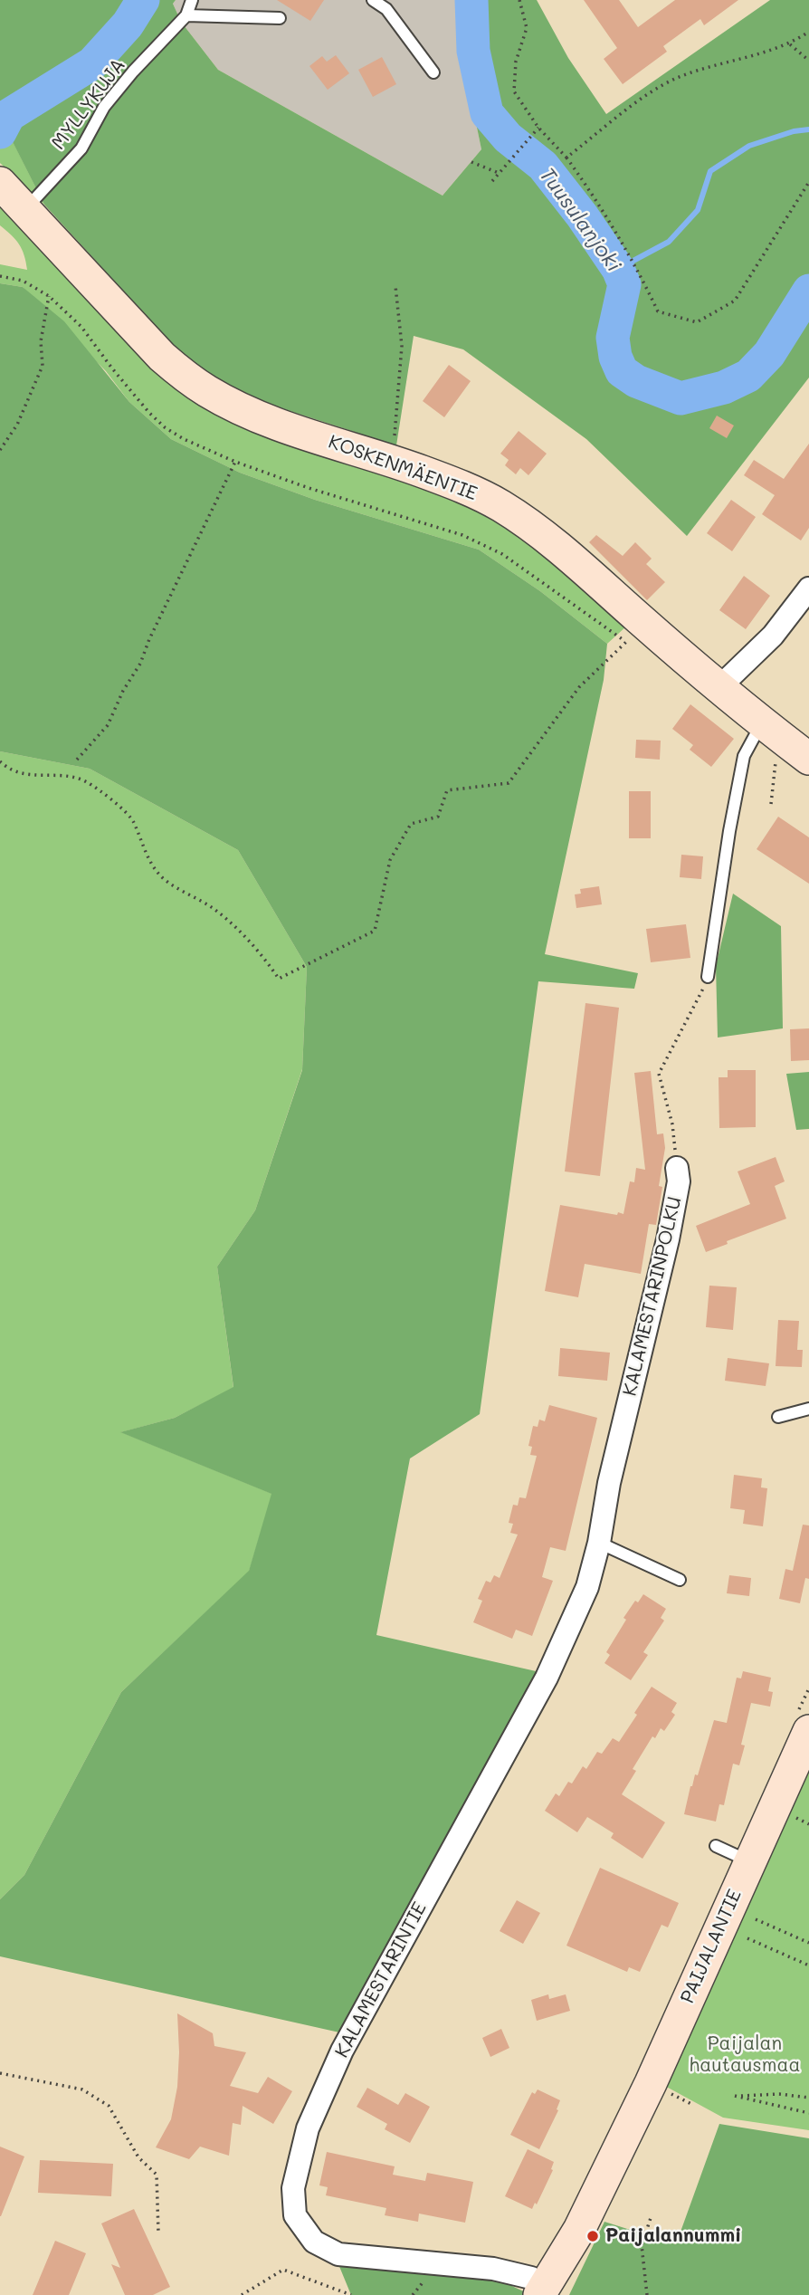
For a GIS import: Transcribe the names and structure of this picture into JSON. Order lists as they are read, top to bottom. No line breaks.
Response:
{"streets":{"street":["KOSKENMÄENTIE","KALAMESTARINPOLKU","PAIJALANTIE","KALAMESTARINTIE"],"lane":["MYLLYKUJA"]},"crossings":[["MYLLYKUJA","KOSKENMÄENTIE"],["KALAMESTARINPOLKU","KALAMESTARINTIE"],["PAIJALANTIE","KALAMESTARINTIE"]],"water":["Tuusulanjoki"],"parks":["Paijalan hautausmaa"],"places":["Paijalannummi"]}
